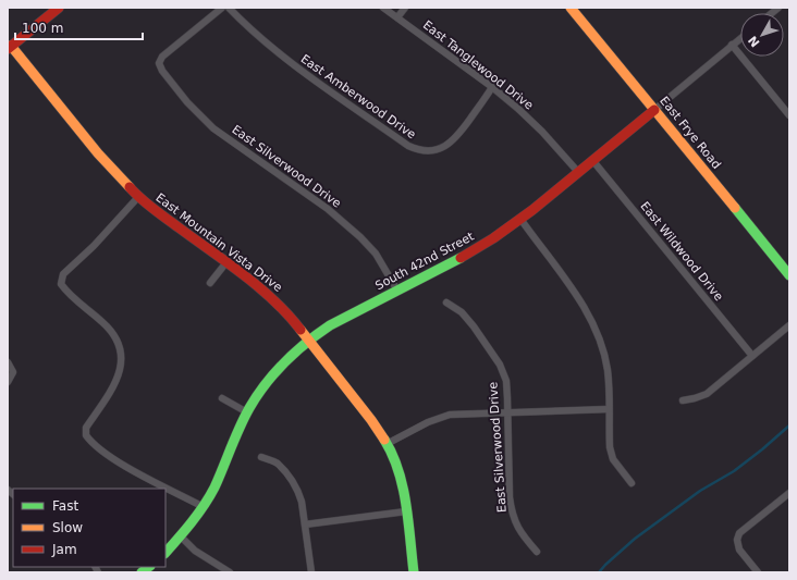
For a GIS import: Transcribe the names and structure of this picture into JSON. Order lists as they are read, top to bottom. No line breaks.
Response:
{"streets":{"street":["East Tanglewood Drive","East Amberwood Drive","East Frye Road","East Silverwood Drive","East Mountain Vista Drive","East Wildwood Drive","South 42nd Street"]},"crossings":[["East Tanglewood Drive","East Amberwood Drive"],["East Tanglewood Drive","South 42nd Street"],["East Frye Road","South 42nd Street"],["East Silverwood Drive","South 42nd Street"],["East Mountain Vista Drive","South 42nd Street"],["East Wildwood Drive","South 42nd Street"]],"legend":["Fast","Slow","Jam"],"scale_bar":"100 m","north":"bottom left"}
